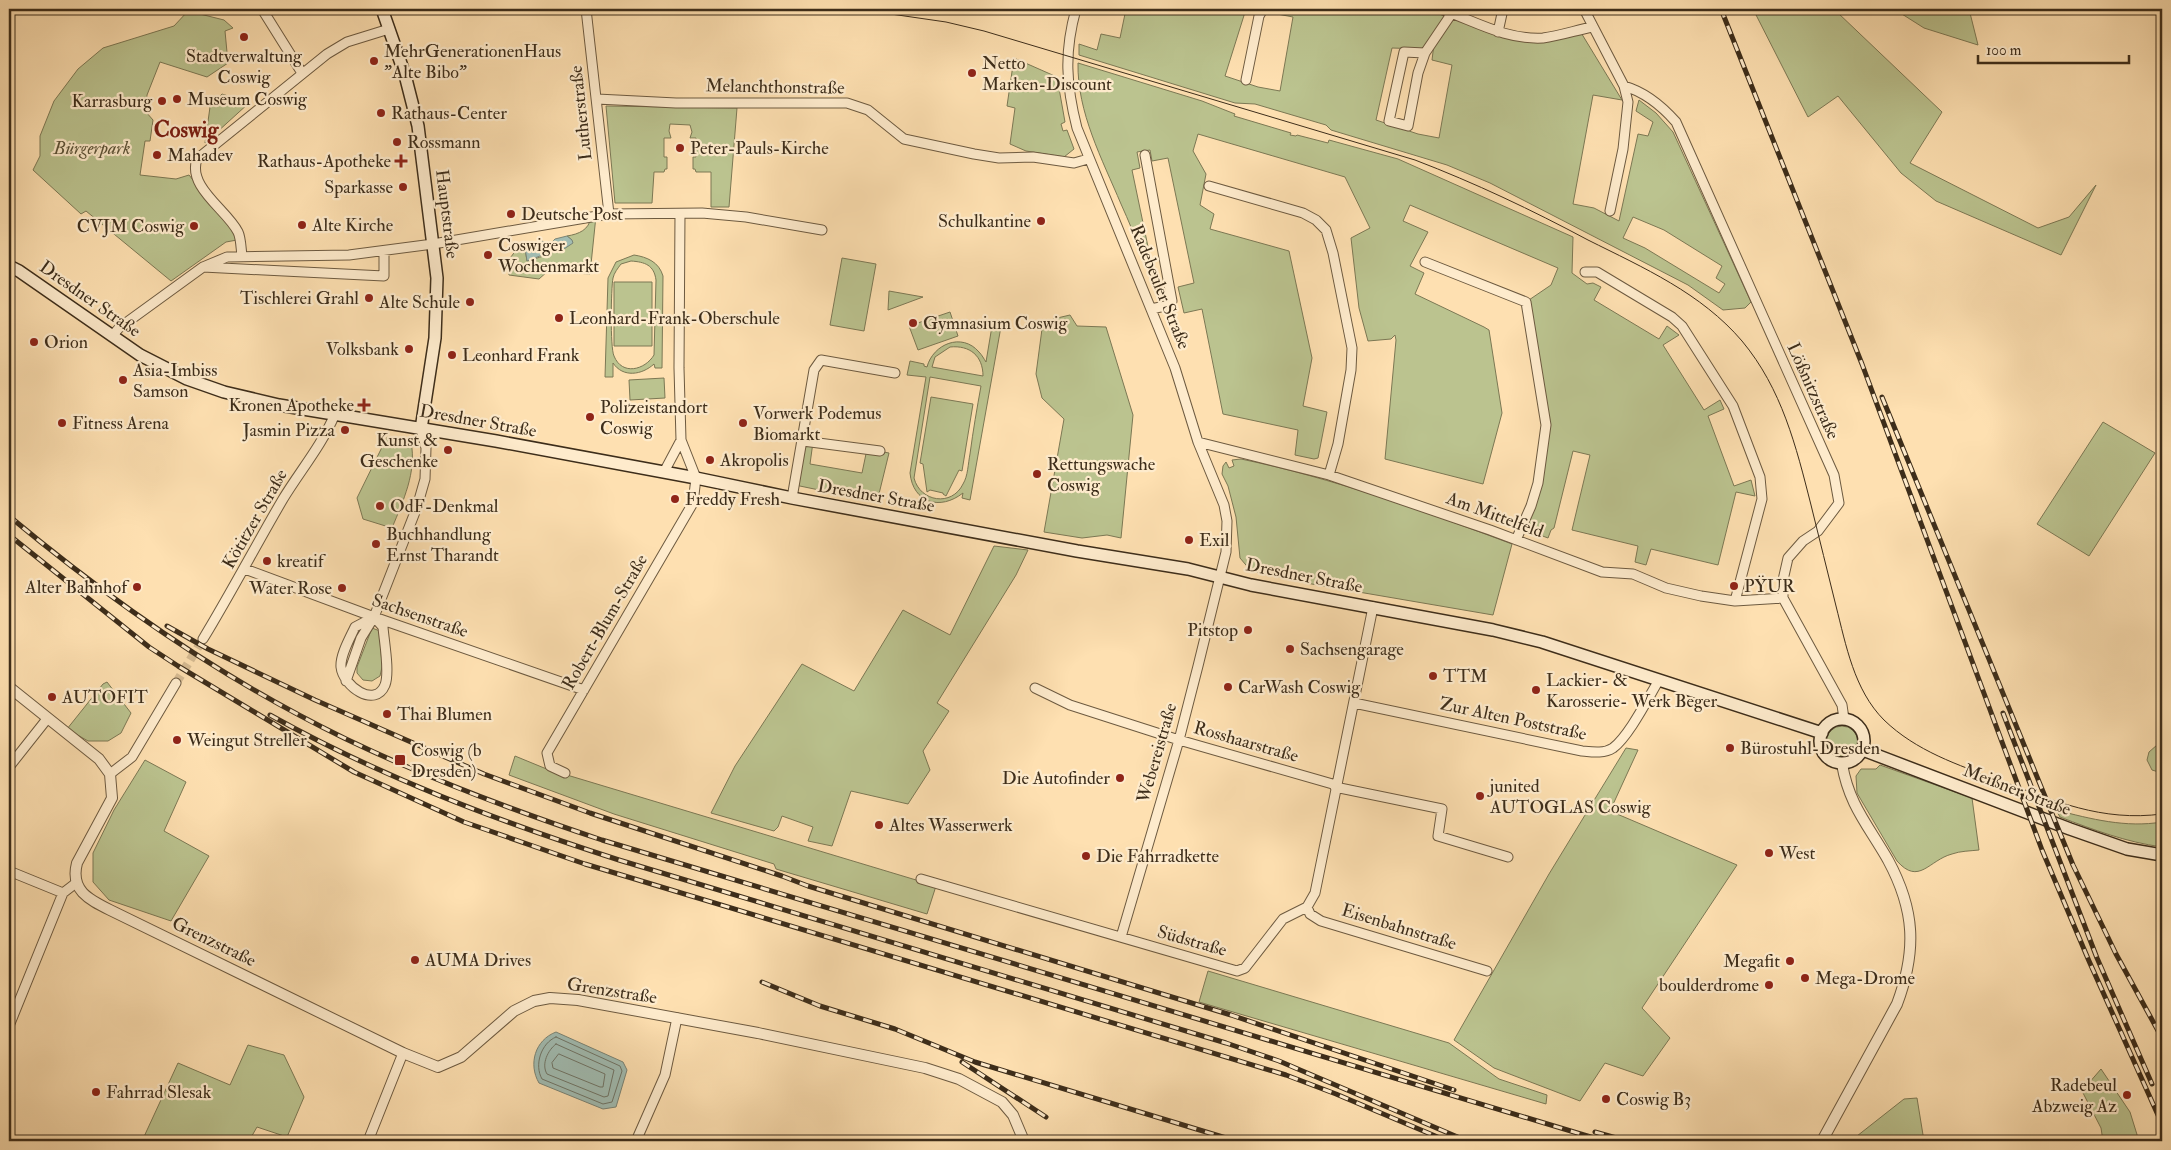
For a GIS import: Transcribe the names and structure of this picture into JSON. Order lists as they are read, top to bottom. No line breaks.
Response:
{"streets":{"main road":["Hauptstraße","Dresdner Straße","Meißner Straße"],"street":["Melanchthonstraße","Lutherstraße","Radebeuler Straße","Lößnitzstraße","Am Mittelfeld","Kötitzer Straße","Sachsenstraße","Robert-Blum-Straße","Zur Alten Poststraße","Rosshaarstraße","Webereistraße","Eisenbahnstraße","Südstraße","Grenzstraße"]},"crossings":[["Melanchthonstraße","Lutherstraße"],["Melanchthonstraße","Radebeuler Straße"],["Hauptstraße","Dresdner Straße"],["Radebeuler Straße","Dresdner Straße"],["Radebeuler Straße","Am Mittelfeld"],["Radebeuler Straße","Webereistraße"],["Dresdner Straße","Kötitzer Straße"],["Dresdner Straße","Robert-Blum-Straße"],["Dresdner Straße","Zur Alten Poststraße"],["Dresdner Straße","Webereistraße"],["Dresdner Straße","Meißner Straße"],["Lößnitzstraße","Am Mittelfeld"],["Kötitzer Straße","Sachsenstraße"],["Sachsenstraße","Robert-Blum-Straße"],["Rosshaarstraße","Webereistraße"],["Webereistraße","Südstraße"],["Eisenbahnstraße","Südstraße"]],"districts":["Coswig"],"parks":["Bürgerpark"],"places":{"other":["Stadtverwaltung Coswig","MehrGenerationenHaus \"Alte Bibo\"","Netto Marken-Discount","Museum Coswig","Karrasburg","Rathaus-Center","Rossmann","Peter-Pauls-Kirche","Mahadev","Sparkasse","Deutsche Post","Schulkantine","Alte Kirche","CVJM Coswig","Coswiger Wochenmarkt","Tischlerei Grahl","Alte Schule","Leonhard-Frank-Oberschule","Gymnasium Coswig","Orion","Volksbank","Leonhard Frank","Asia-Imbiss Samson","Polizeistandort Coswig","Fitness Arena","Vorwerk Podemus Biomarkt","Jasmin Pizza","Kunst & Geschenke","Akropolis","Rettungswache Coswig","Freddy Fresh","OdF-Denkmal","Exil","Buchhandlung Ernst Tharandt","kreatif","PŸUR","Alter Bahnhof","Water Rose","Pitstop","Sachsengarage","TTM","CarWash Coswig","Lackier- & Karosserie- Werk Beger","AUTOFIT","Thai Blumen","Weingut Streller","Bürostuhl-Dresden","Die Autofinder","junited AUTOGLAS Coswig","Altes Wasserwerk","West","Die Fahrradkette","AUMA Drives","Megafit","Mega-Drome","boulderdrome","Fahrrad Slesak","Radebeul Abzweig Az","Coswig B3"],"health":["Rathaus-Apotheke","Kronen Apotheke"],"transit":["Coswig (b Dresden)"]},"scale_bar":"100 m"}
